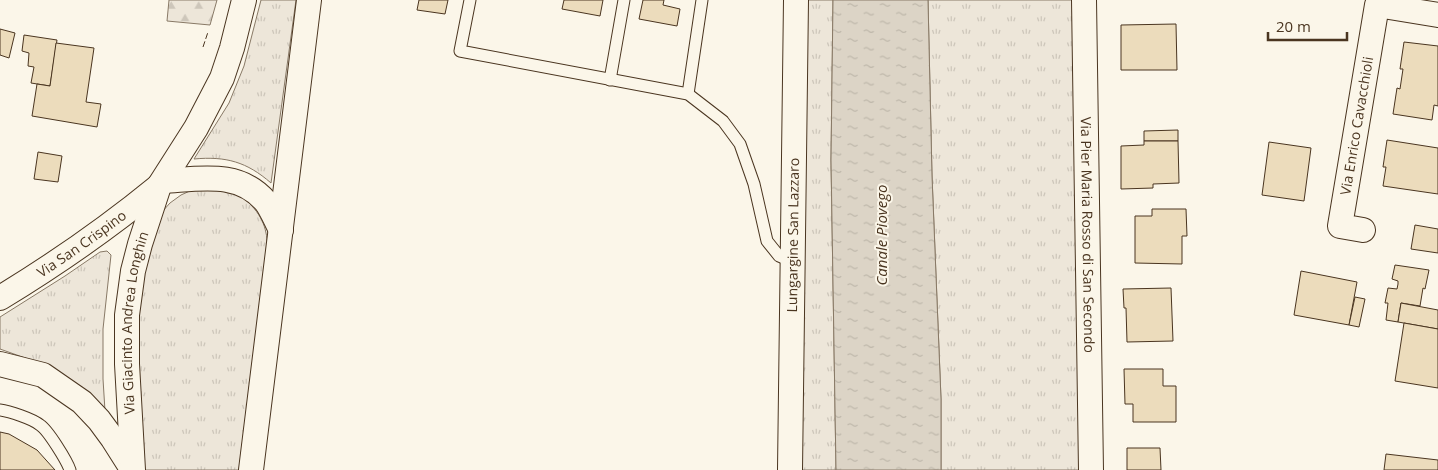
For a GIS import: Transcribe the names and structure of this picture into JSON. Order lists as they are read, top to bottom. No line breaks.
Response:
{"streets":{"street":["Via Enrico Cavacchioli","Lungargine San Lazzaro","Via Pier Maria Rosso di San Secondo","Via San Crispino","Via Giacinto Andrea Longhin"]},"crossings":[["Via San Crispino","Via Giacinto Andrea Longhin"]],"water":["Canale Piovego"],"scale_bar":"20 m"}
